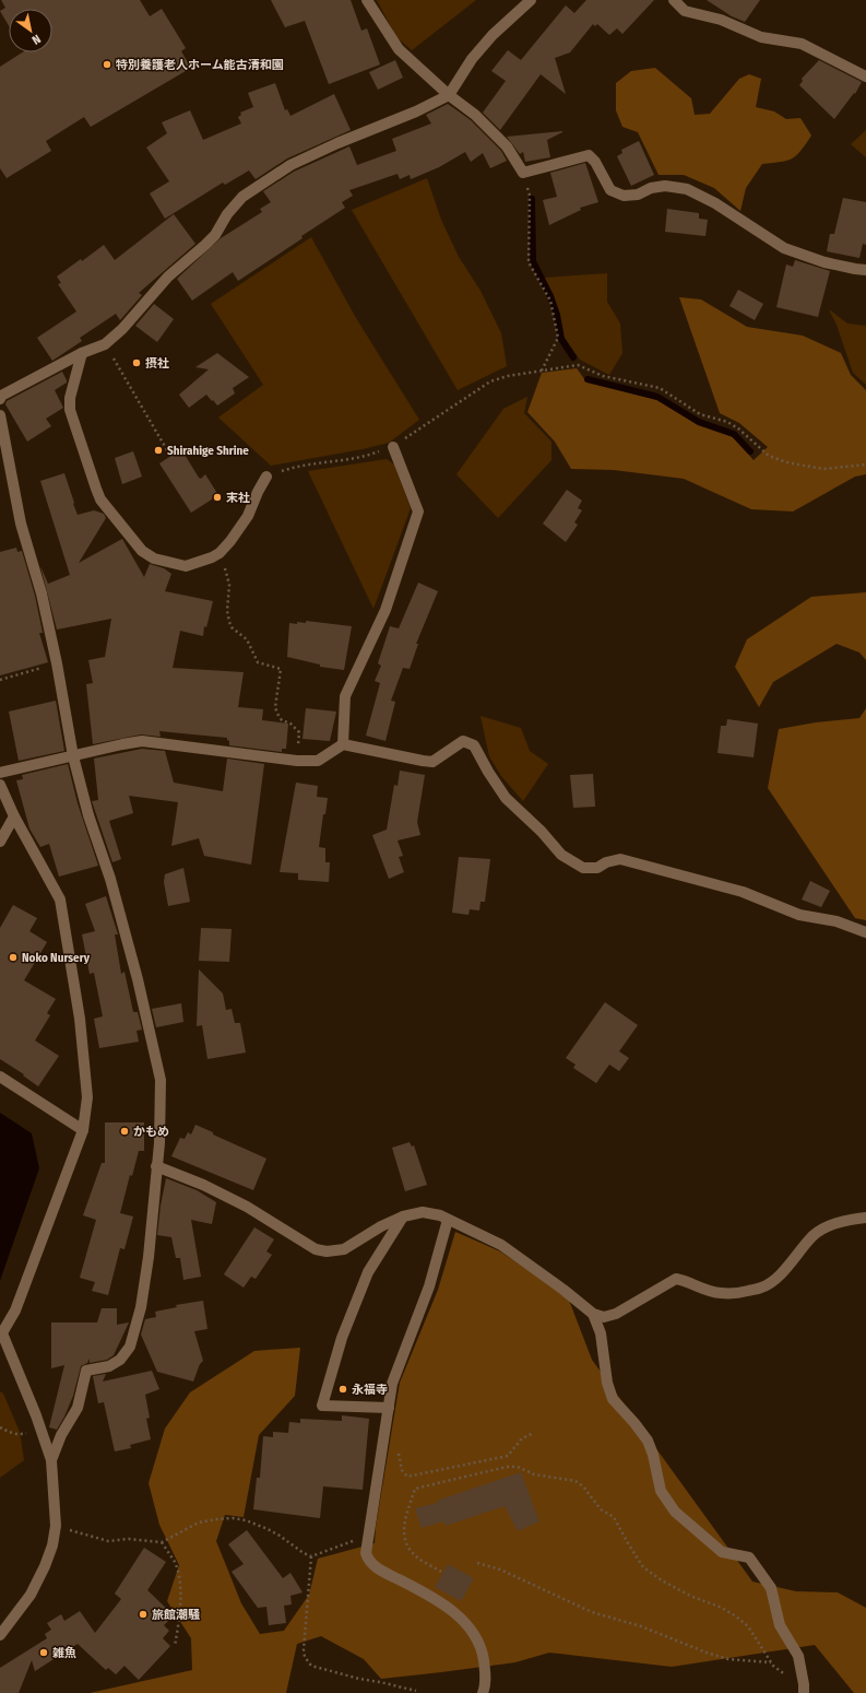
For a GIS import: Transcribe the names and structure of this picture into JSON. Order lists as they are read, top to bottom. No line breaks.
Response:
{"places":["特別養護老人ホーム能古清和園","摂社","Shirahige Shrine","末社","Noko Nursery","かもめ","永福寺","旅館潮騒","雑魚"],"north":"bottom right"}
